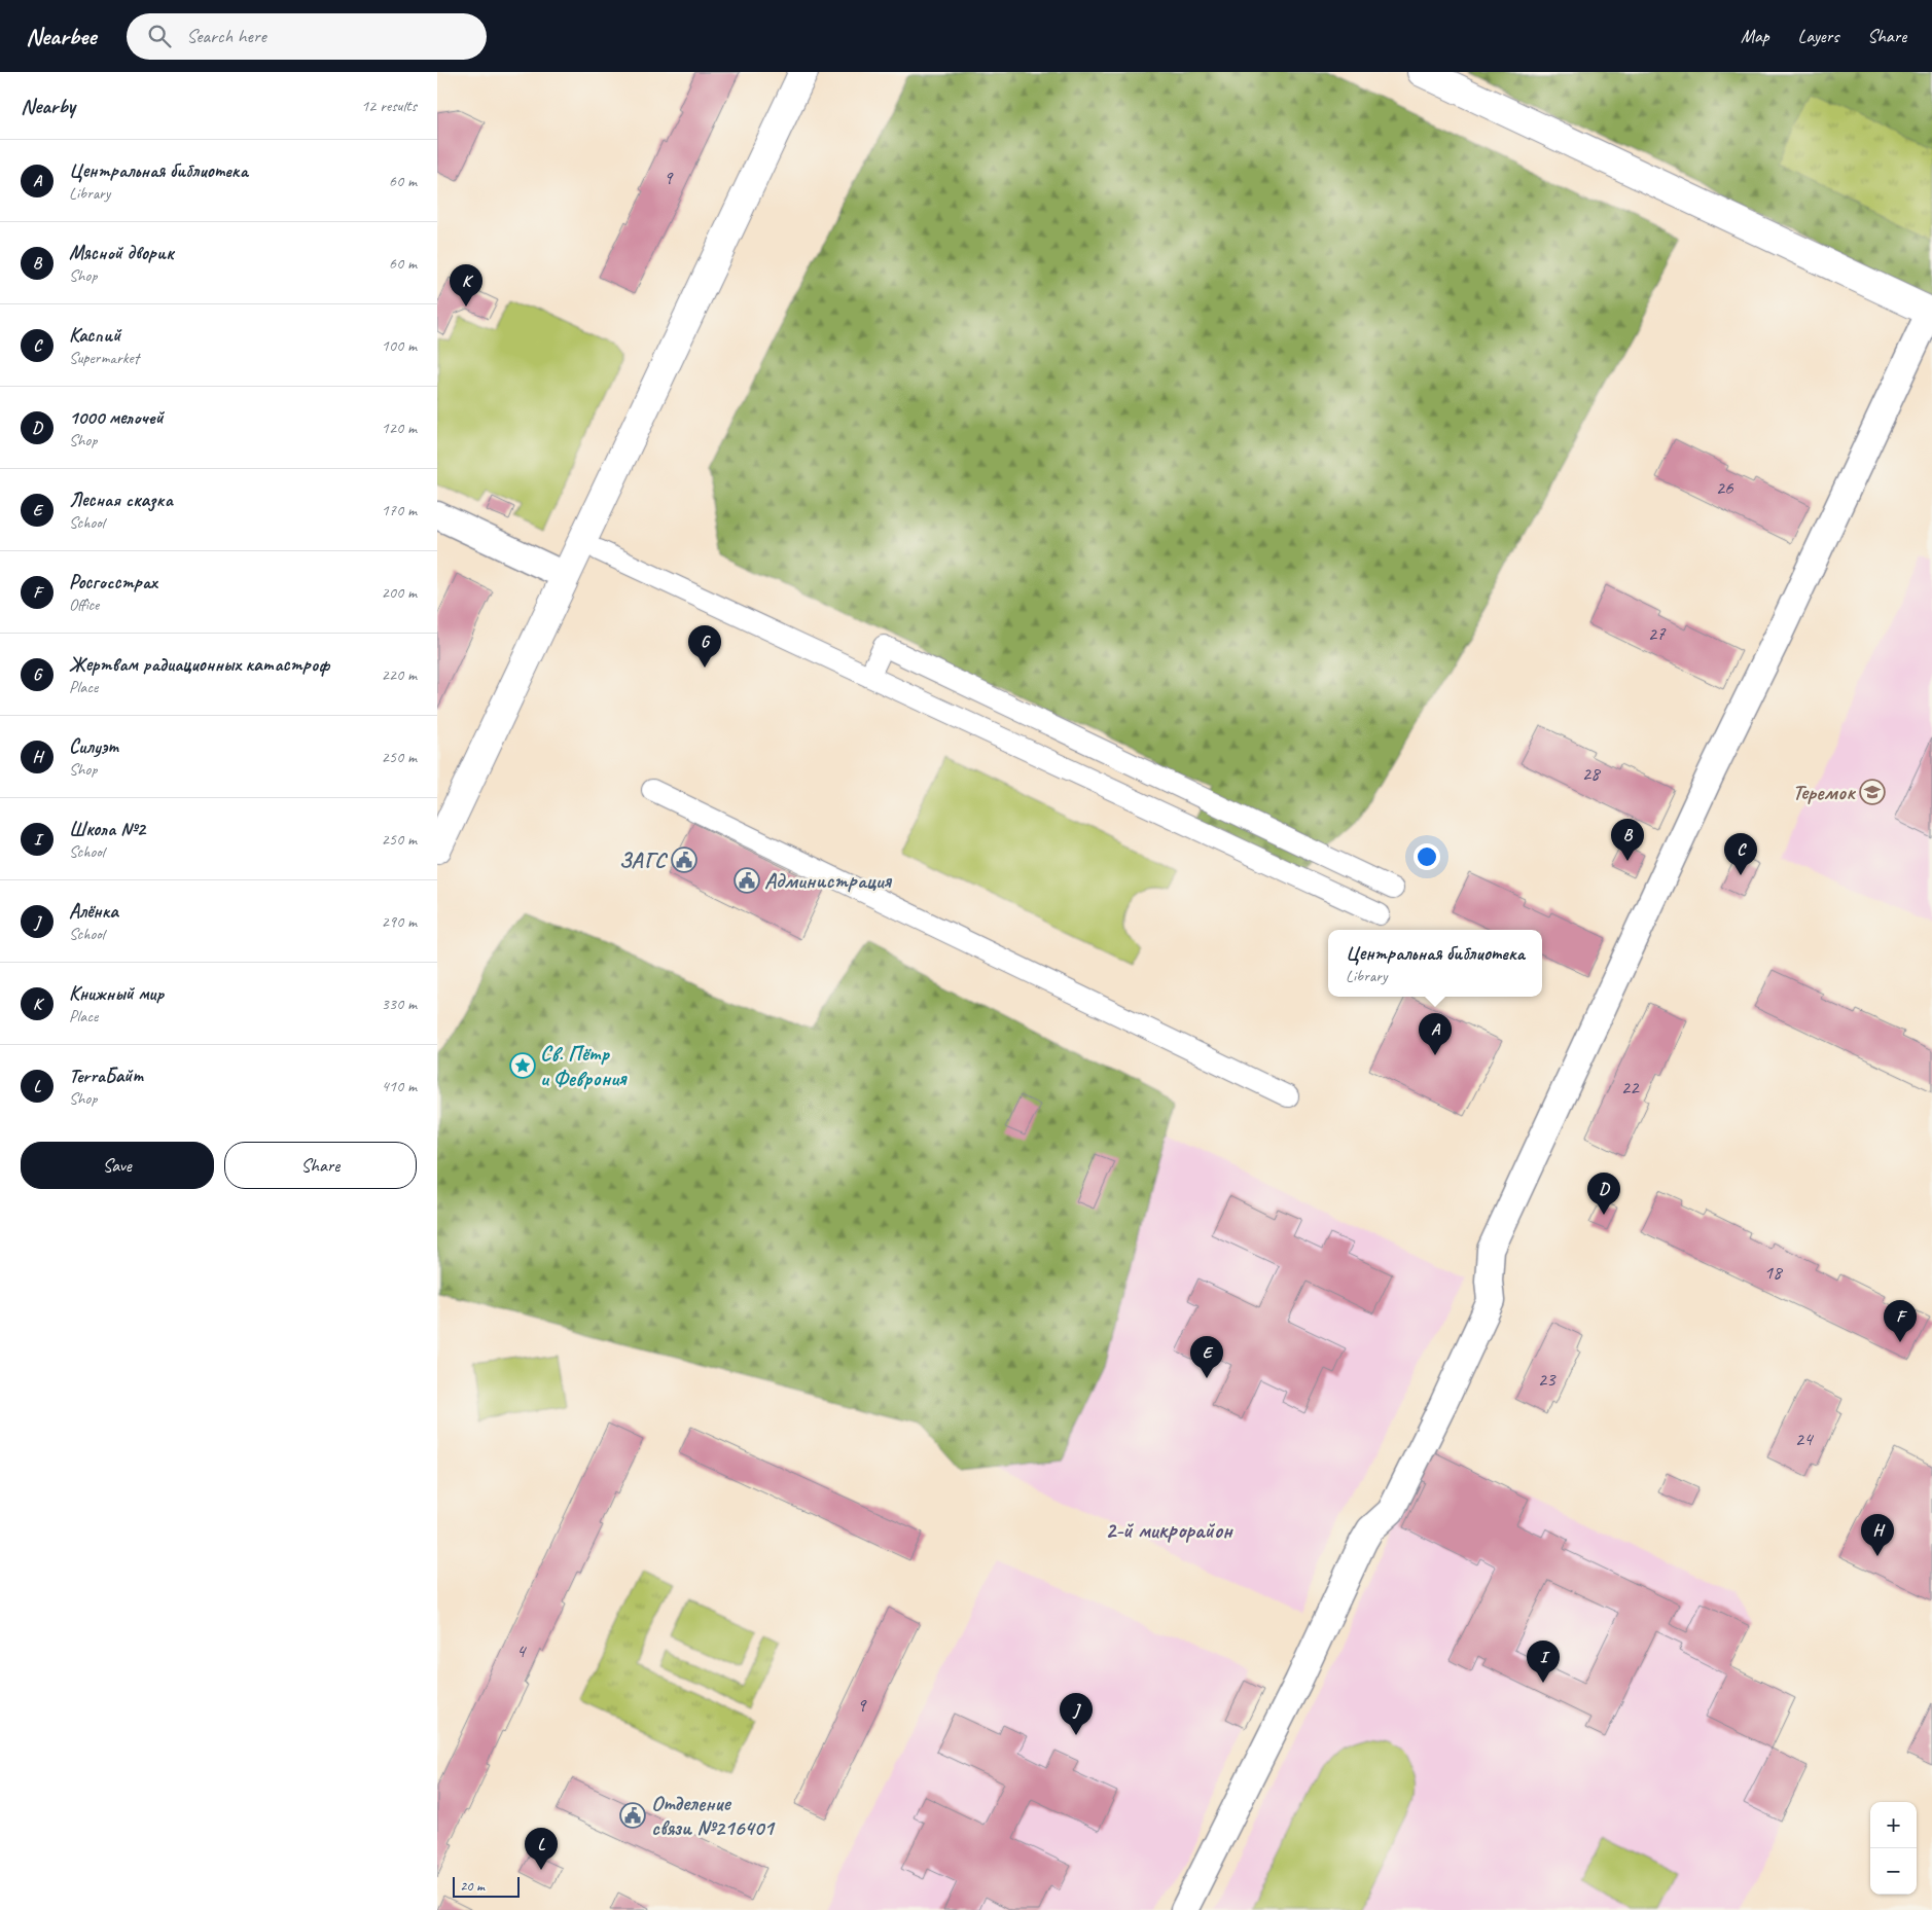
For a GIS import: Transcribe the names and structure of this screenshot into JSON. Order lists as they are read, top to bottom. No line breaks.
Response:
{"districts":["2-й микрорайон"],"places":{"school or university":["Теремок"],"public building":["ЗАГС","Администрация","Отделение связи №216401"],"place":["Св. Пётр и Феврония"]},"house_numbers":["9","26","27","28","22","18","23","24","4","9"],"scale_bar":"20 m","page":{"header":"Nearbee","search":"Search here","nav":["Map","Layers","Share"],"heading":["Nearby","12 results"],"list":[{"mark":"A","name":"Центральная библиотека","note":"Library","value":"60 m"},{"mark":"B","name":"Мясной дворик","note":"Shop","value":"60 m"},{"mark":"C","name":"Каспий","note":"Supermarket","value":"100 m"},{"mark":"D","name":"1000 мелочей","note":"Shop","value":"120 m"},{"mark":"E","name":"Лесная сказка","note":"School","value":"170 m"},{"mark":"F","name":"Росгосстрах","note":"Office","value":"200 m"},{"mark":"G","name":"Жертвам радиационных катастроф","note":"Place","value":"220 m"},{"mark":"H","name":"Силуэт","note":"Shop","value":"250 m"},{"mark":"I","name":"Школа №2","note":"School","value":"250 m"},{"mark":"J","name":"Алёнка","note":"School","value":"290 m"},{"mark":"K","name":"Книжный мир","note":"Place","value":"330 m"},{"mark":"L","name":"TerraБайт","note":"Shop","value":"410 m"}],"pins":["K","G","B","C","A","D","F","E","H","I","J","L"],"popup":["Центральная библиотека","Library"],"buttons":["Save","Share"],"map_buttons":["+","−"],"scale":"20 m"}}
